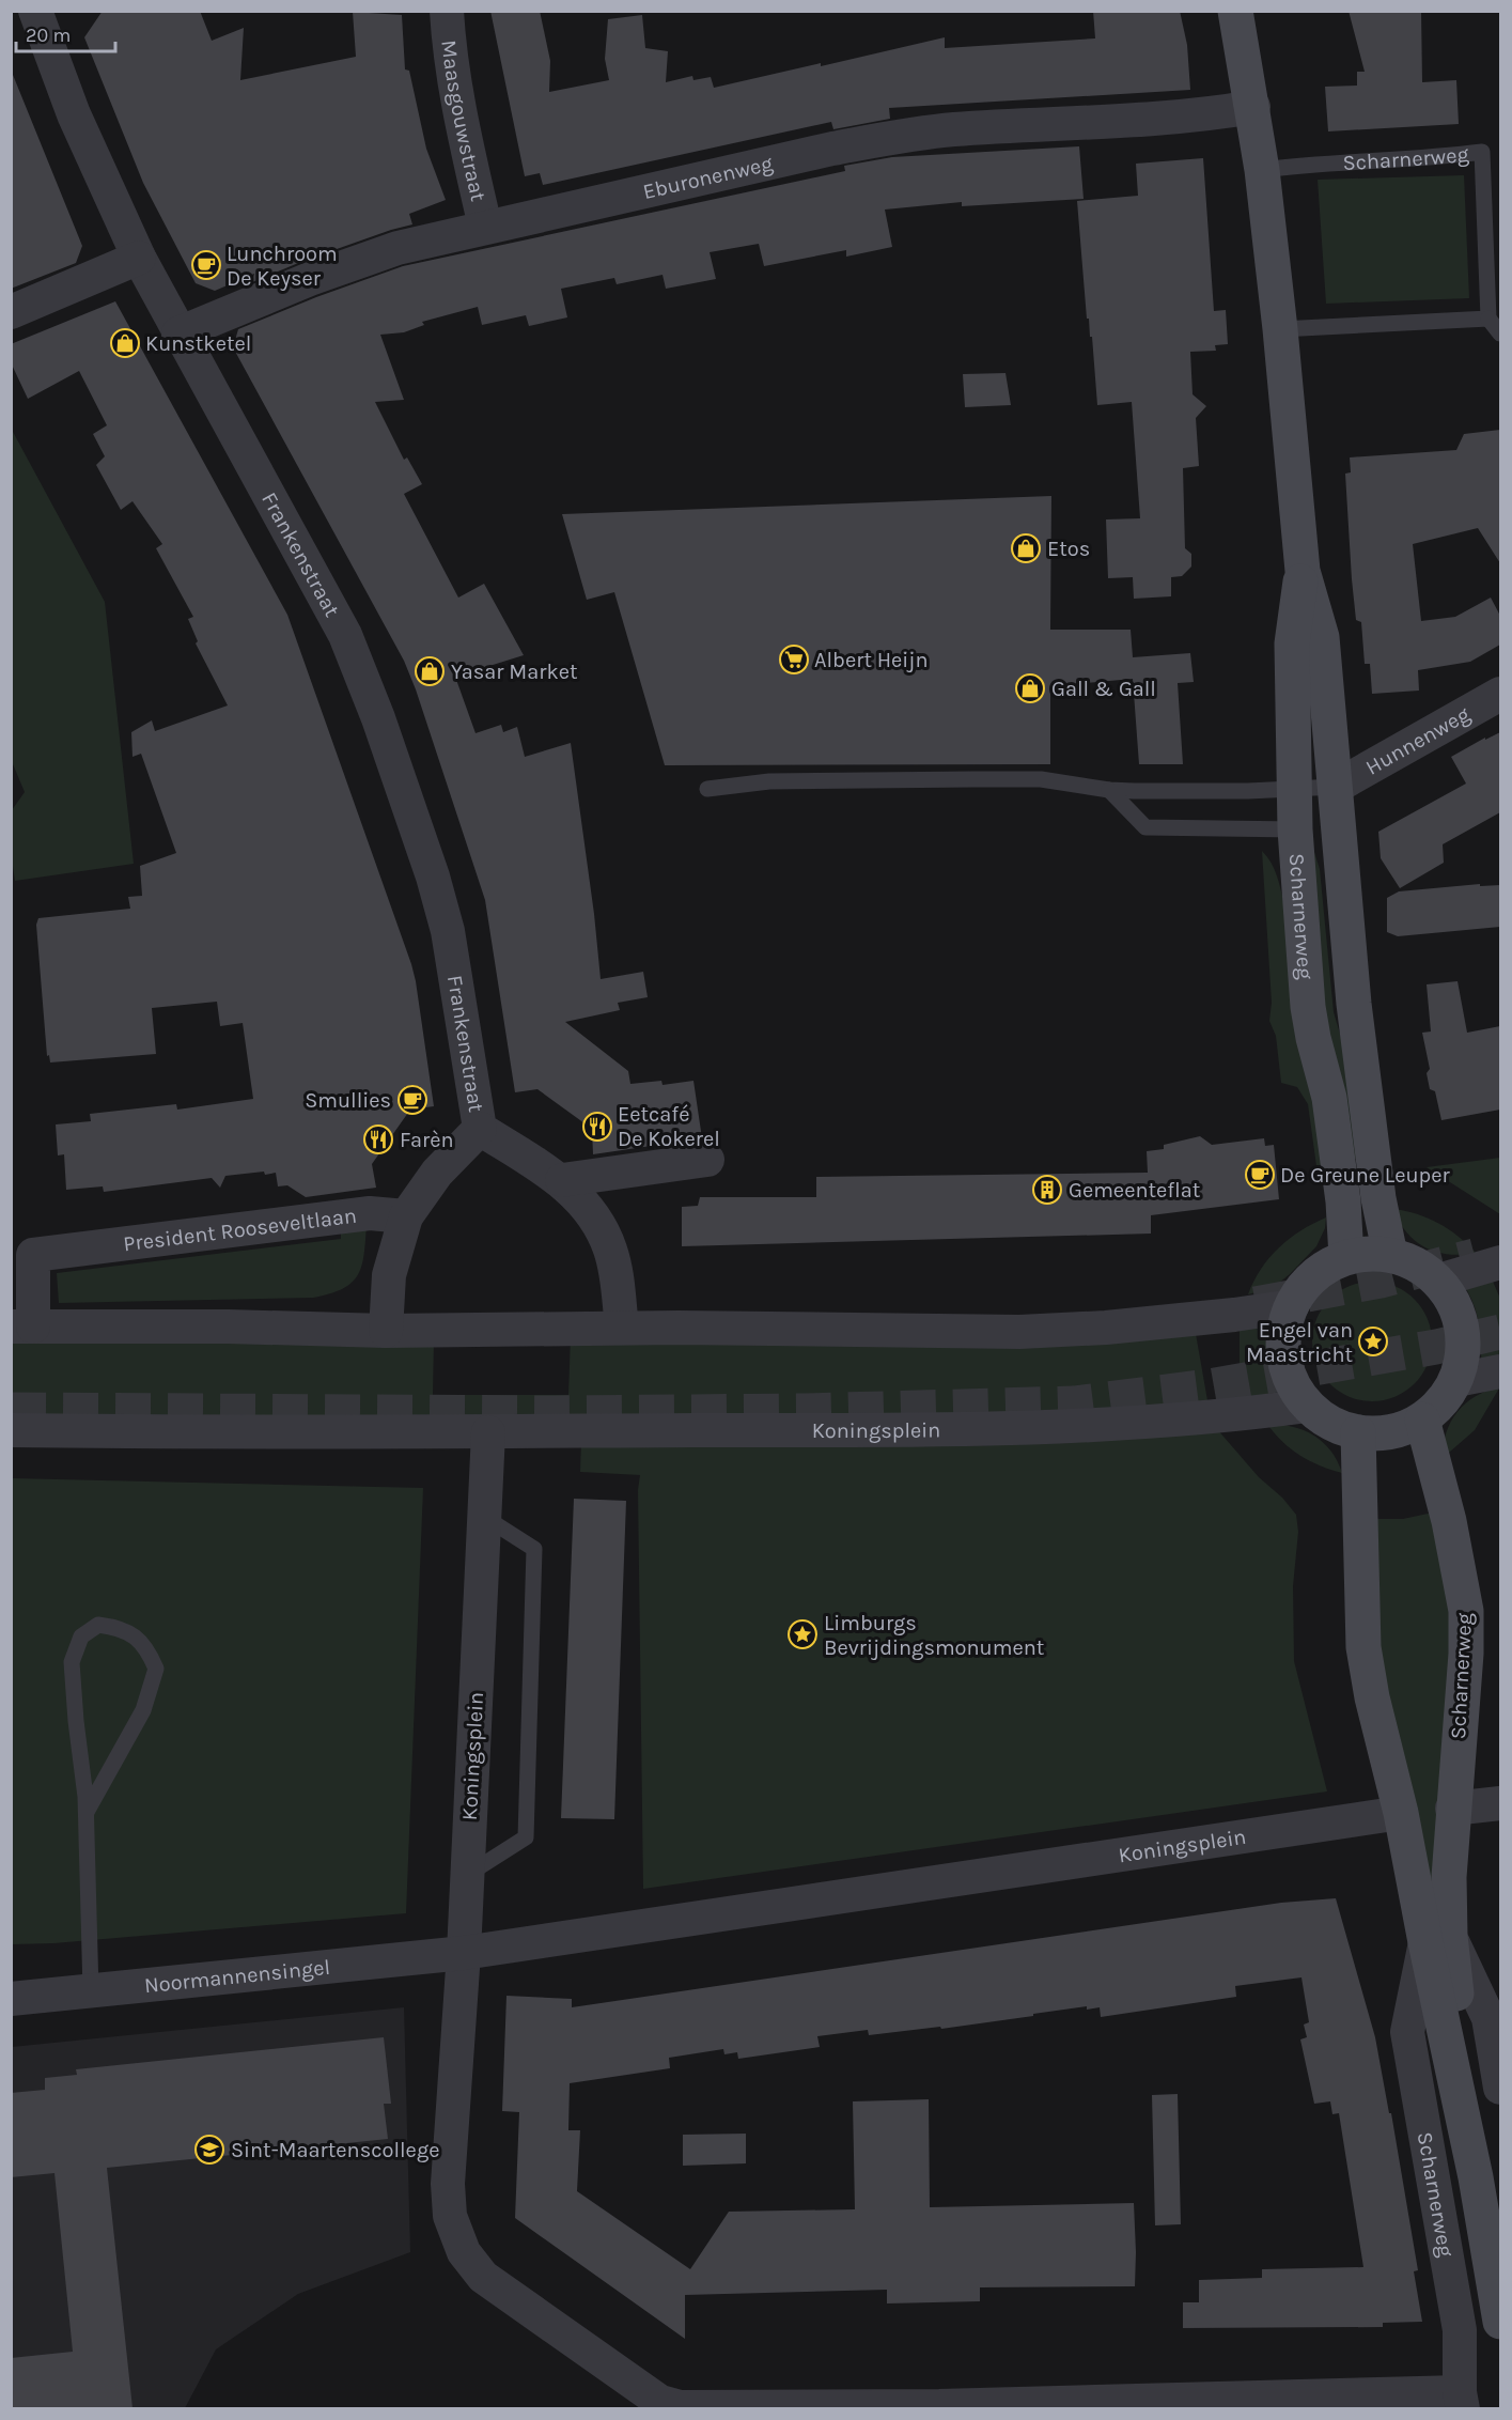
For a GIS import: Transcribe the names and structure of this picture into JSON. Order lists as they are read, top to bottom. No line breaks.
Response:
{"streets":{"street":["Maasgouwstraat","Scharnerweg","Eburonenweg","Frankenstraat","Hunnenweg","President Rooseveltlaan","Koningsplein","Noormannensingel"]},"crossings":[["Maasgouwstraat","Eburonenweg"],["Scharnerweg","Eburonenweg"],["Scharnerweg","Hunnenweg"],["Scharnerweg","Koningsplein"],["Eburonenweg","Frankenstraat"],["Frankenstraat","President Rooseveltlaan"],["Koningsplein","Noormannensingel"]],"places":{"cafe":["Lunchroom De Keyser","Smullies","De Greune Leuper"],"shop":["Kunstketel","Etos","Yasar Market","Gall & Gall"],"supermarket":["Albert Heijn"],"restaurant":["Eetcafé De Kokerel","Farèn"],"building":["Gemeenteflat"],"place":["Engel van Maastricht","Limburgs Bevrijdingsmonument"],"school or university":["Sint-Maartenscollege"]},"scale_bar":"20 m"}
